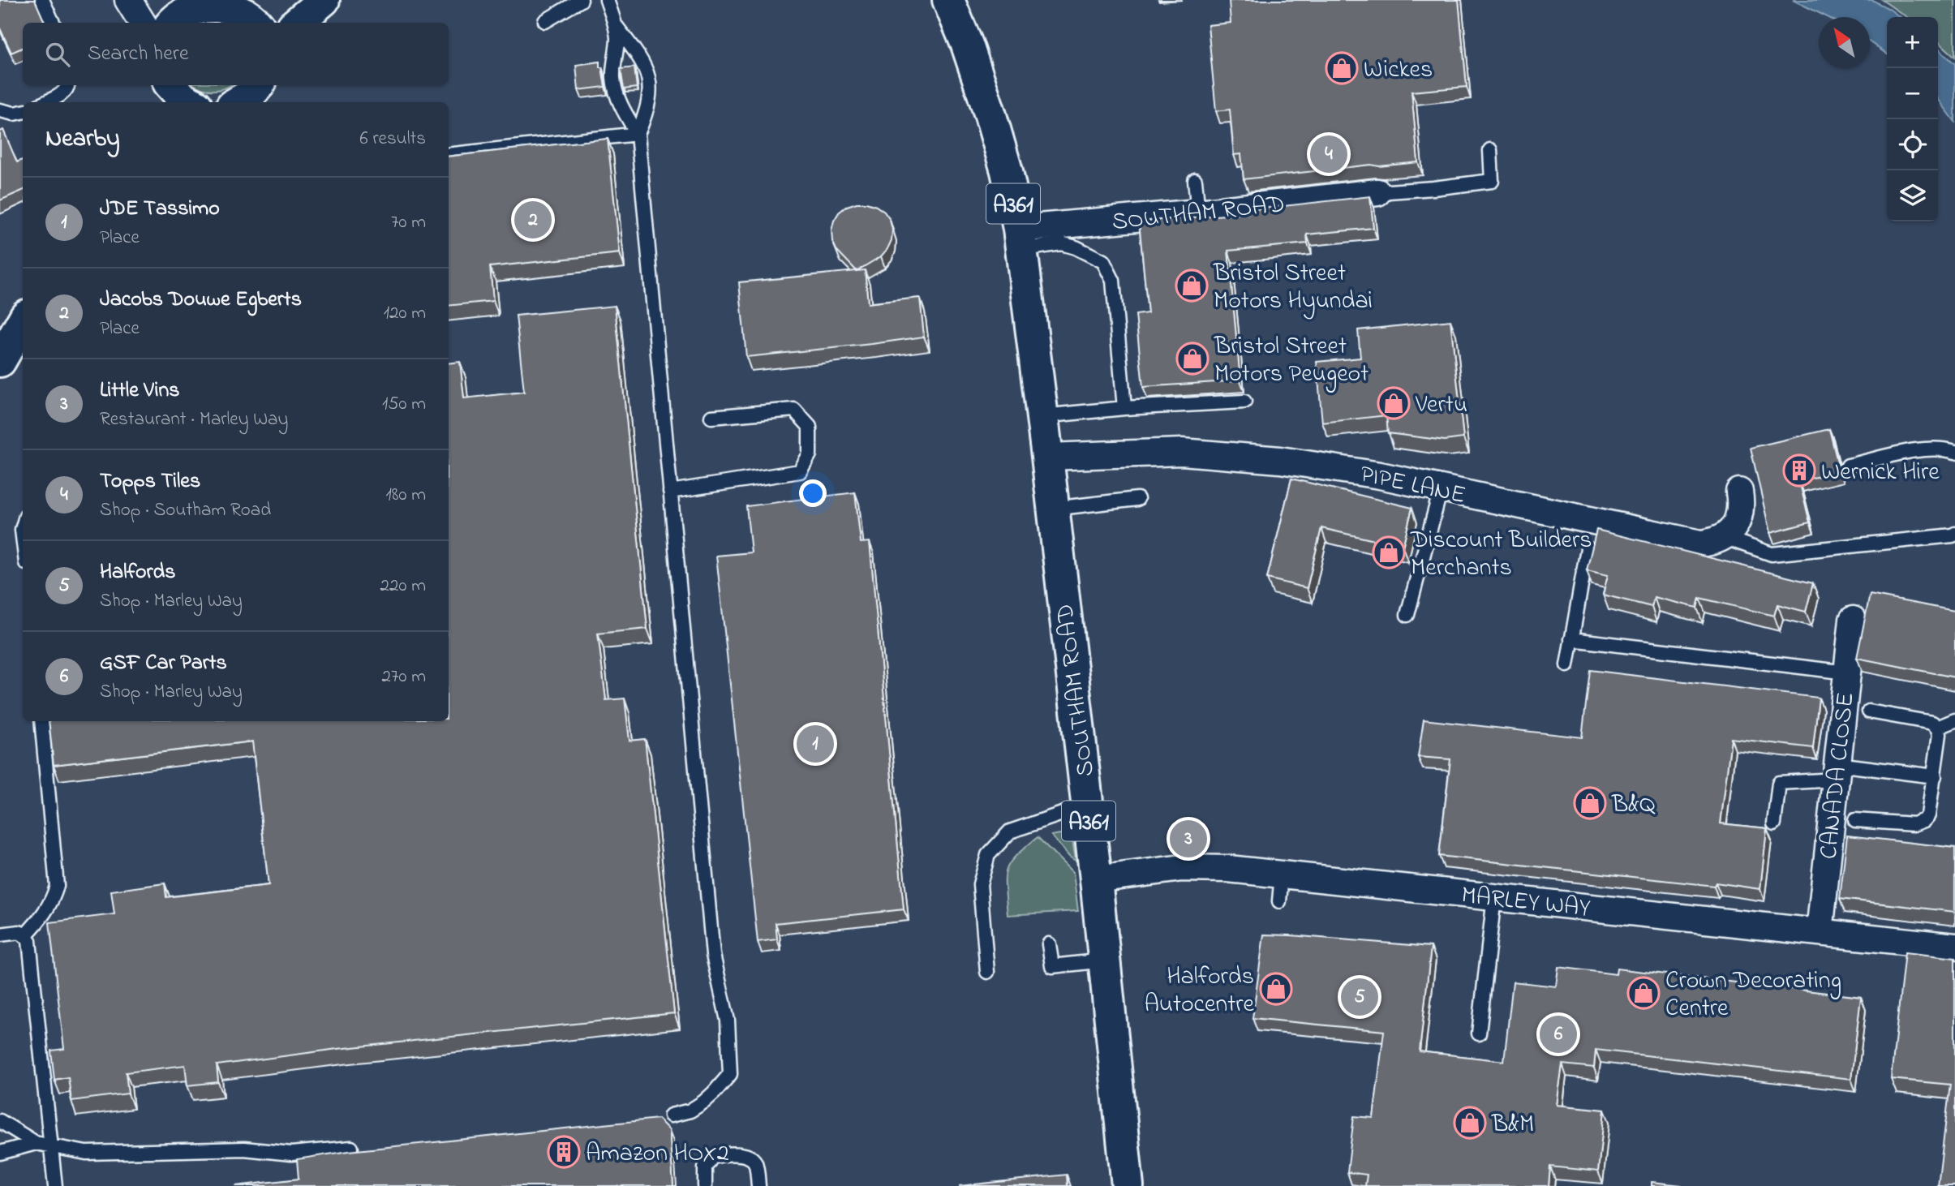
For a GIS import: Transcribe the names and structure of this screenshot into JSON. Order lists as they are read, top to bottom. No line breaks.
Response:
{"streets":{"main road":["A361","SOUTHAM ROAD"],"street":["PIPE LANE","CANADA CLOSE","MARLEY WAY"]},"crossings":[["SOUTHAM ROAD","PIPE LANE"],["SOUTHAM ROAD","MARLEY WAY"],["CANADA CLOSE","MARLEY WAY"]],"places":{"shop":["Wickes","Bristol Street Motors Hyundai","Bristol Street Motors Peugeot","Vertu","Discount Builders Merchants","B&Q","Halfords Autocentre","Crown Decorating Centre","B&M"],"building":["Wernick Hire","Amazon HOX2"]},"north":"top left","page":{"map_buttons":["+","−"],"search":"Search here","heading":["Nearby","6 results"],"pins":["4","2","1","3","5","6"],"list":[{"mark":"1","name":"JDE Tassimo","note":"Place","value":"70 m"},{"mark":"2","name":"Jacobs Douwe Egberts","note":"Place","value":"120 m"},{"mark":"3","name":"Little Vins","note":"Restaurant · Marley Way","value":"150 m"},{"mark":"4","name":"Topps Tiles","note":"Shop · Southam Road","value":"180 m"},{"mark":"5","name":"Halfords","note":"Shop · Marley Way","value":"220 m"},{"mark":"6","name":"GSF Car Parts","note":"Shop · Marley Way","value":"270 m"}]}}
